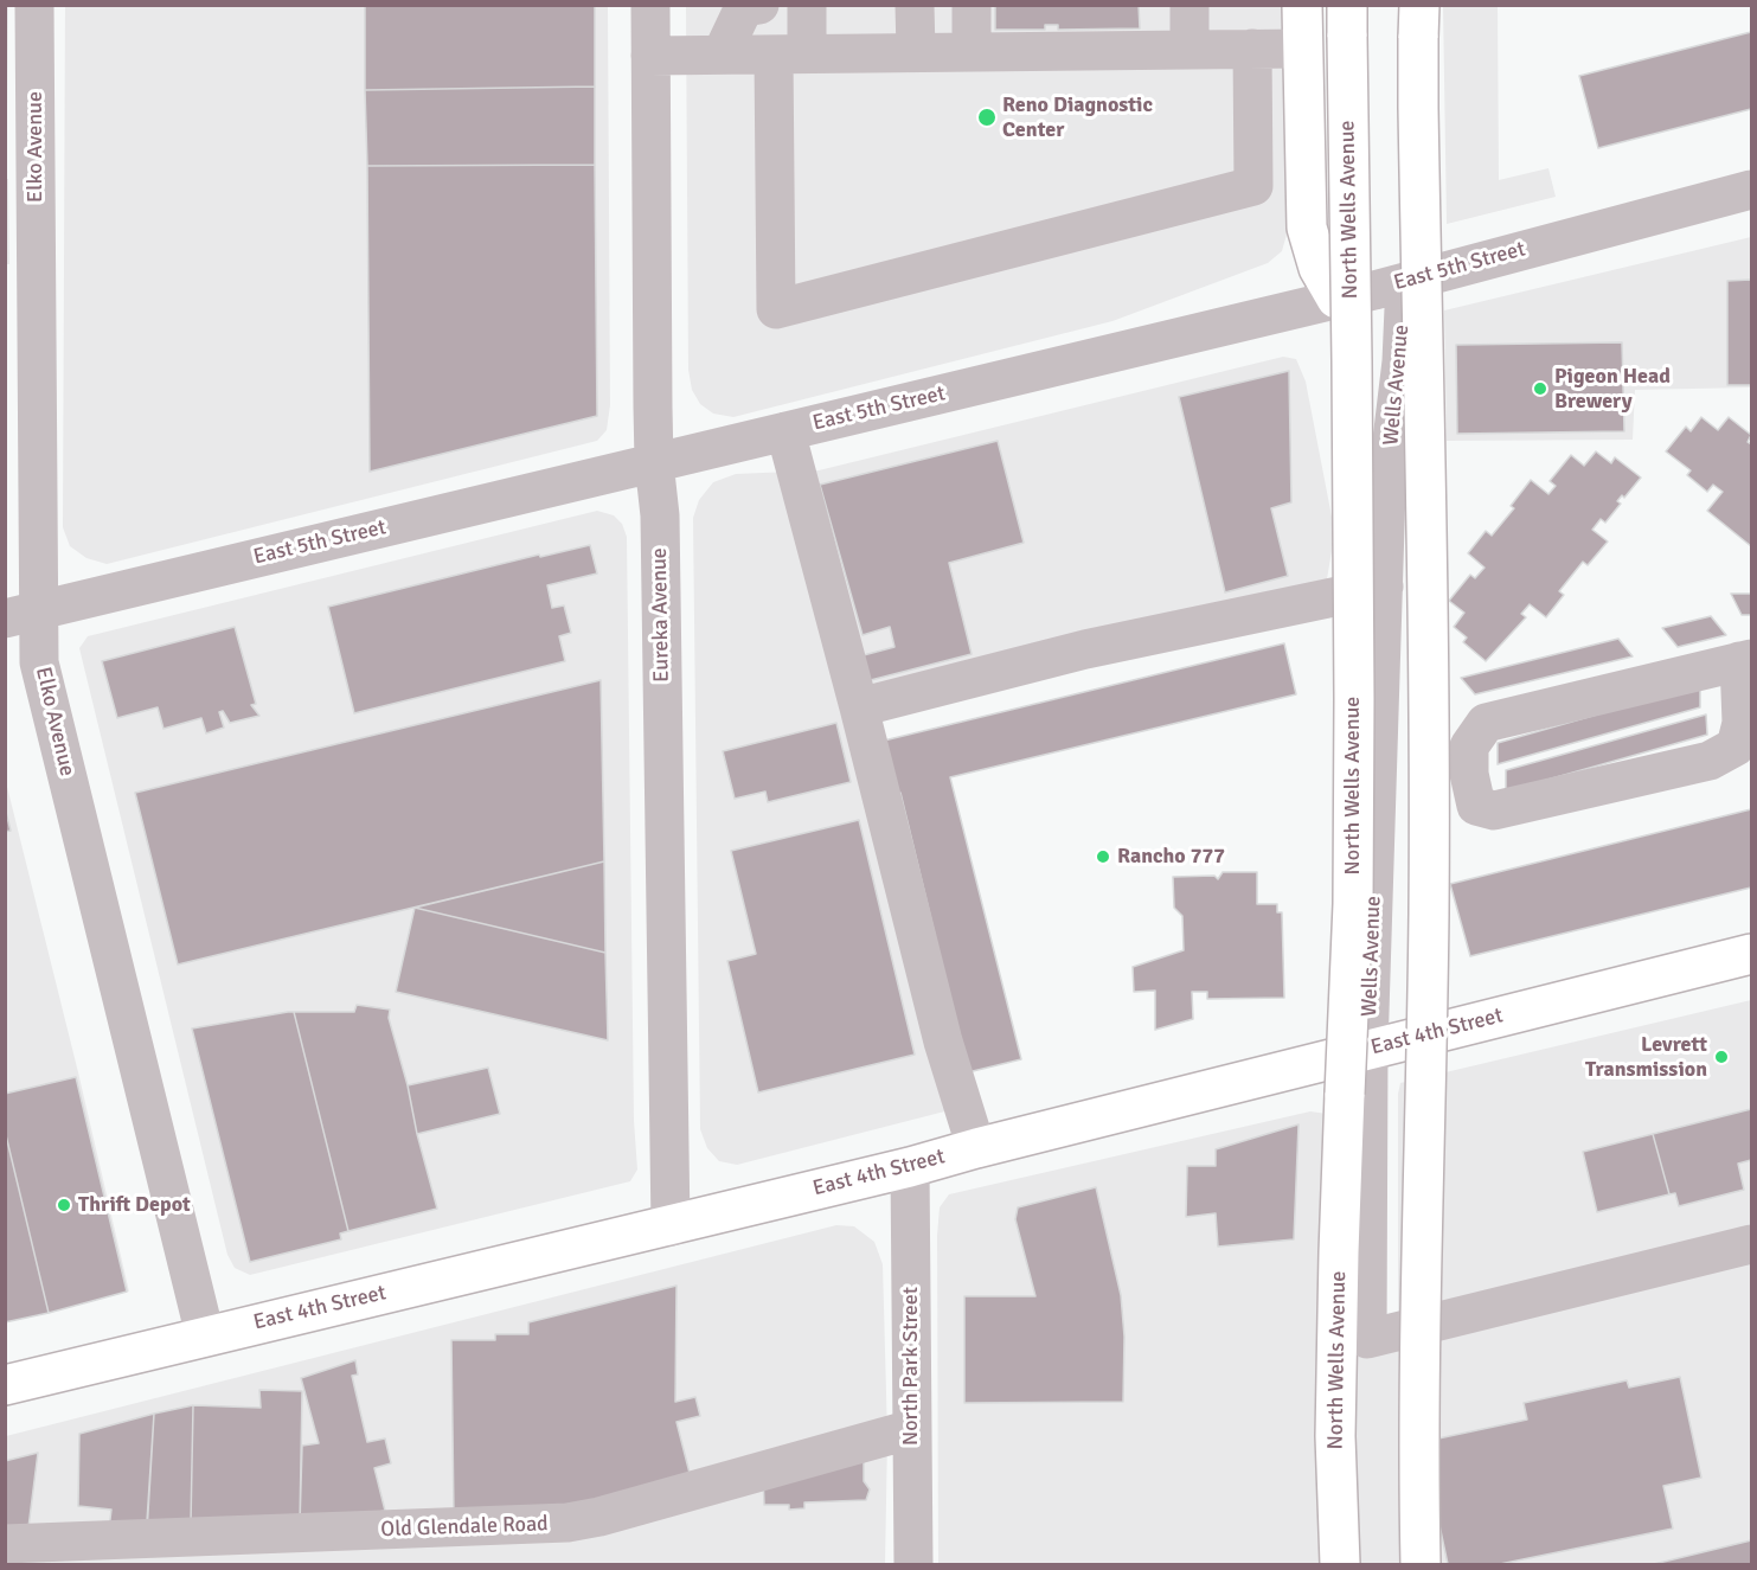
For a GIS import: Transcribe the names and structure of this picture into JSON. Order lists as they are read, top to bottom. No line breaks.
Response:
{"streets":{"main road":["North Wells Avenue","East 4th Street"],"street":["Elko Avenue","East 5th Street","Wells Avenue","Eureka Avenue","North Park Street","Old Glendale Road"]},"crossings":[["Elko Avenue","East 5th Street"],["Elko Avenue","East 4th Street"],["East 5th Street","Wells Avenue"],["East 5th Street","Eureka Avenue"],["Wells Avenue","East 4th Street"],["Eureka Avenue","East 4th Street"],["East 4th Street","North Park Street"],["North Park Street","Old Glendale Road"]],"places":["Reno Diagnostic Center","Pigeon Head Brewery","Rancho 777","Levrett Transmission","Thrift Depot"]}
